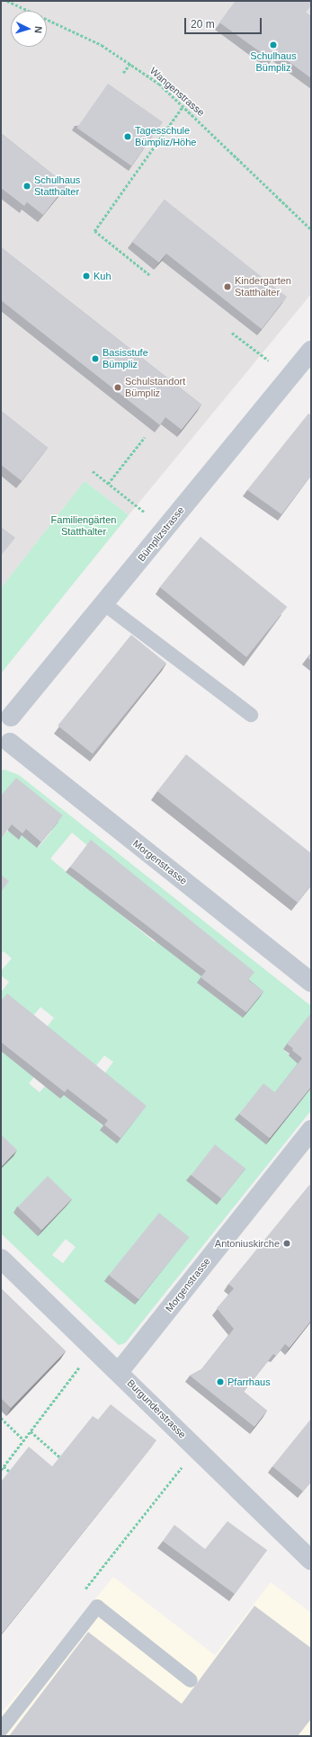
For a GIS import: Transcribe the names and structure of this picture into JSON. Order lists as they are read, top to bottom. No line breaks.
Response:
{"streets":{"street":["Bümplizstrasse","Morgenstrasse","Burgunderstrasse"],"path":["Wangenstrasse"]},"crossings":[["Morgenstrasse","Burgunderstrasse"]],"parks":["Familiengärten Statthalter"],"places":["Schulhaus Bümpliz","Tagesschule Bümpliz/Höhe","Schulhaus Statthalter","Kuh","Kindergarten Statthalter","Basisstufe Bümpliz","Schulstandort Bümpliz","Antoniuskirche","Pfarrhaus"],"scale_bar":"20 m","north":"right"}
